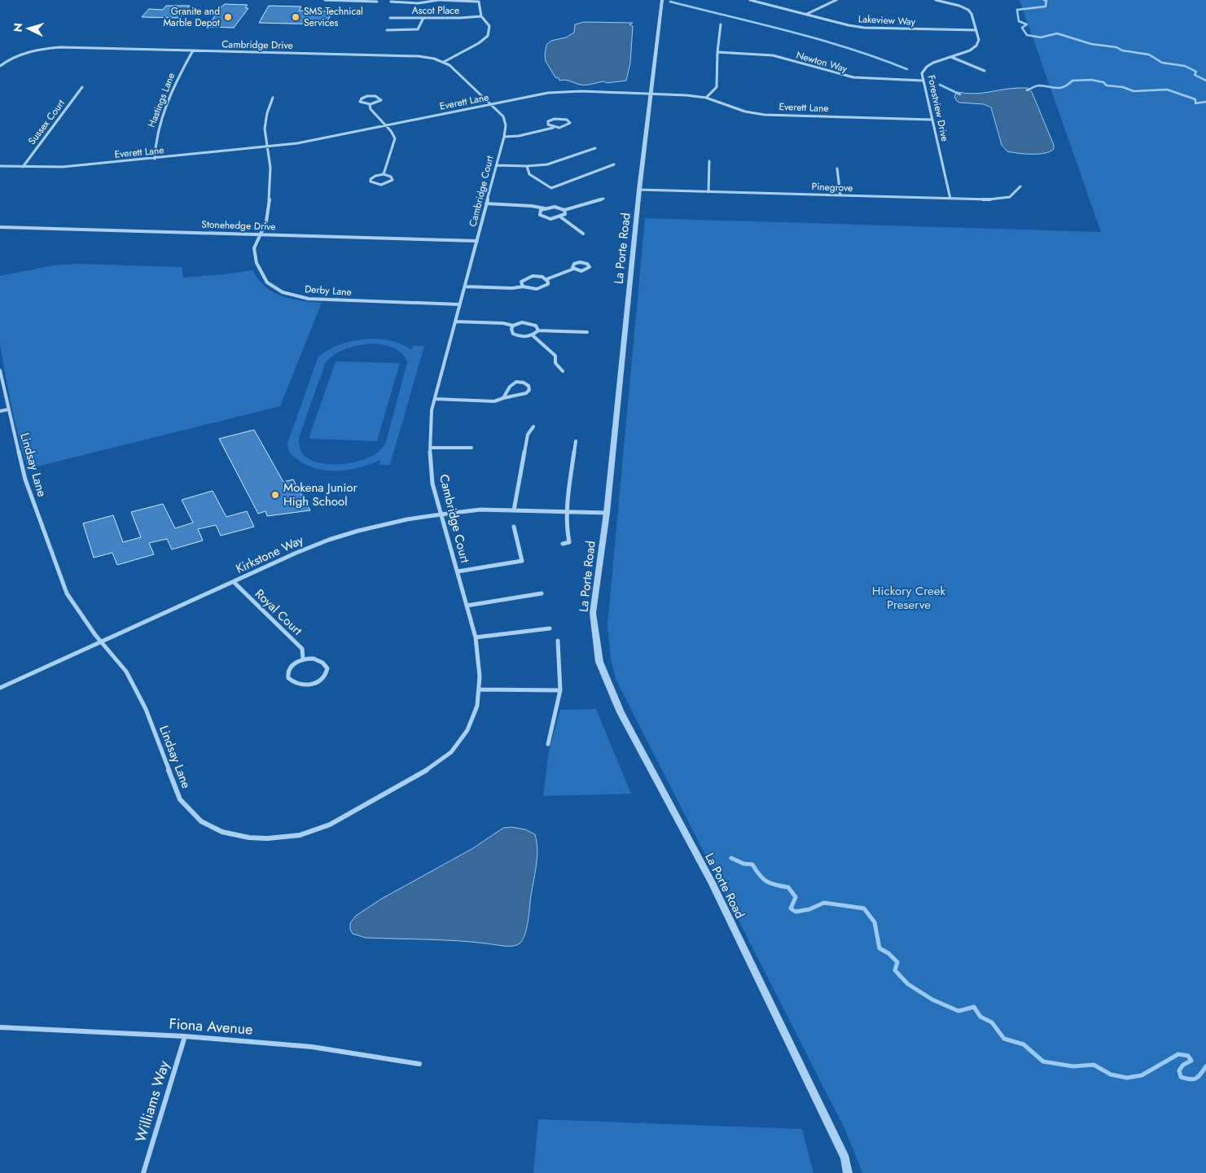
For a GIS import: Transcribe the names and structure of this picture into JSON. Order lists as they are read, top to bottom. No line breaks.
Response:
{"streets":{"street":["Ascot Place","Lakeview Way","Cambridge Drive","Newton Way","Hastings Lane","Everett Lane","Forestview Drive","Sussex Court","Pinegrove","Cambridge Court","Stonehedge Drive","La Porte Road","Derby Lane","Lindsay Lane","Kirkstone Way","Royal Court","Fiona Avenue","Williams Way"]},"crossings":[["Lakeview Way","Forestview Drive"],["Cambridge Drive","Hastings Lane"],["Cambridge Drive","Everett Lane"],["Cambridge Drive","Cambridge Court"],["Newton Way","Forestview Drive"],["Hastings Lane","Everett Lane"],["Everett Lane","Forestview Drive"],["Everett Lane","Sussex Court"],["Everett Lane","Cambridge Court"],["Everett Lane","La Porte Road"],["Everett Lane","Derby Lane"],["Forestview Drive","Pinegrove"],["Pinegrove","La Porte Road"],["Cambridge Court","Stonehedge Drive"],["Cambridge Court","Derby Lane"],["Cambridge Court","Lindsay Lane"],["Cambridge Court","Kirkstone Way"],["Stonehedge Drive","Derby Lane"],["La Porte Road","Kirkstone Way"],["Lindsay Lane","Kirkstone Way"],["Kirkstone Way","Royal Court"],["Fiona Avenue","Williams Way"]],"parks":["Hickory Creek Preserve"],"places":["Granite and Marble Depot","SMS Technical Services","Mokena Junior High School"],"north":"left"}
